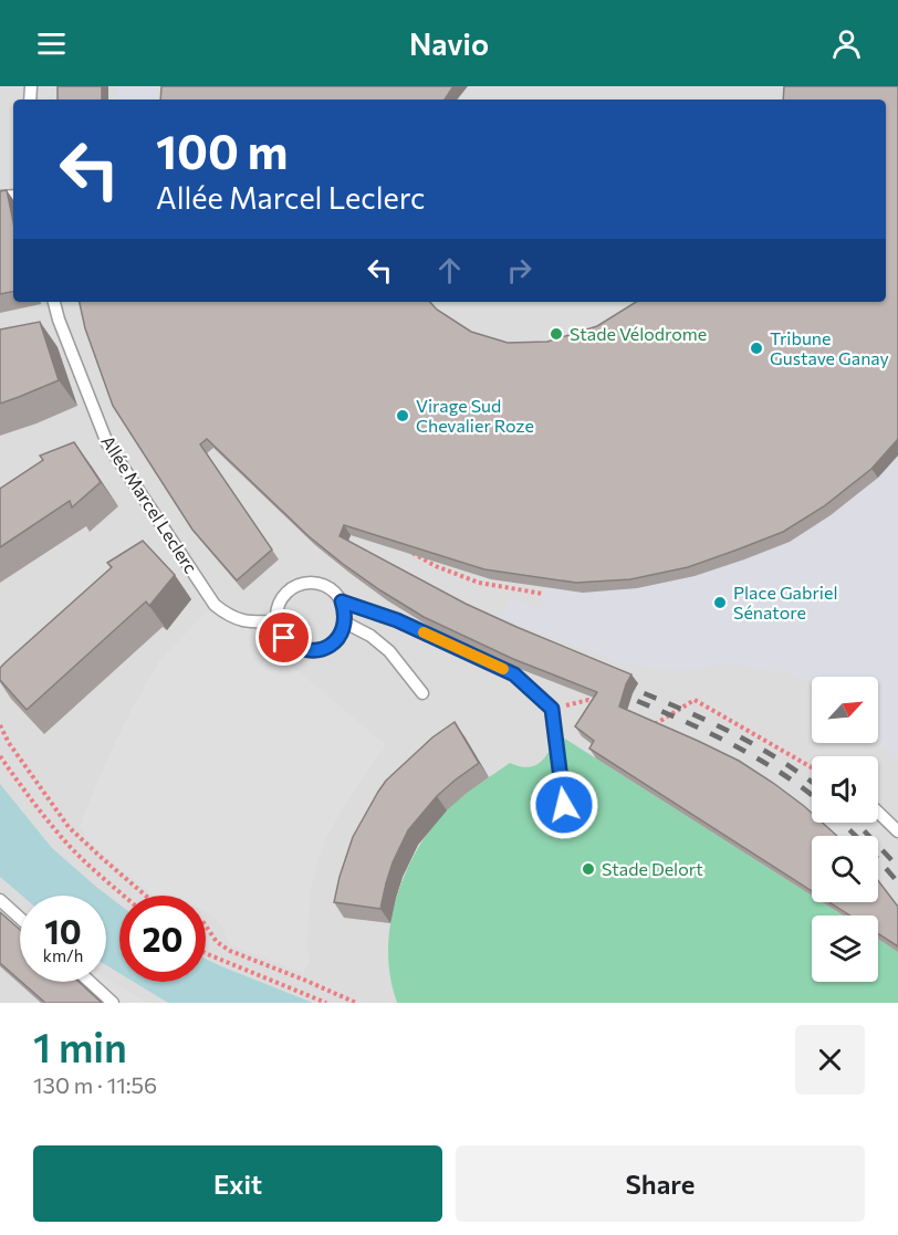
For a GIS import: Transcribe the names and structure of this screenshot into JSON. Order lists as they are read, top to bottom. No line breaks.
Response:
{"streets":{"lane":["Allée Marcel Leclerc"]},"places":["Stade Vélodrome","Tribune Gustave Ganay","Virage Sud Chevalier Roze","Place Gabriel Sénatore","Stade Delort"],"north":"top right","page":{"header":"Navio","turn":["100 m","Allée Marcel Leclerc"],"speed":"10 km/h","limit":"20","heading":["1 min","130 m · 11:56"],"buttons":["Exit","Share"]}}
